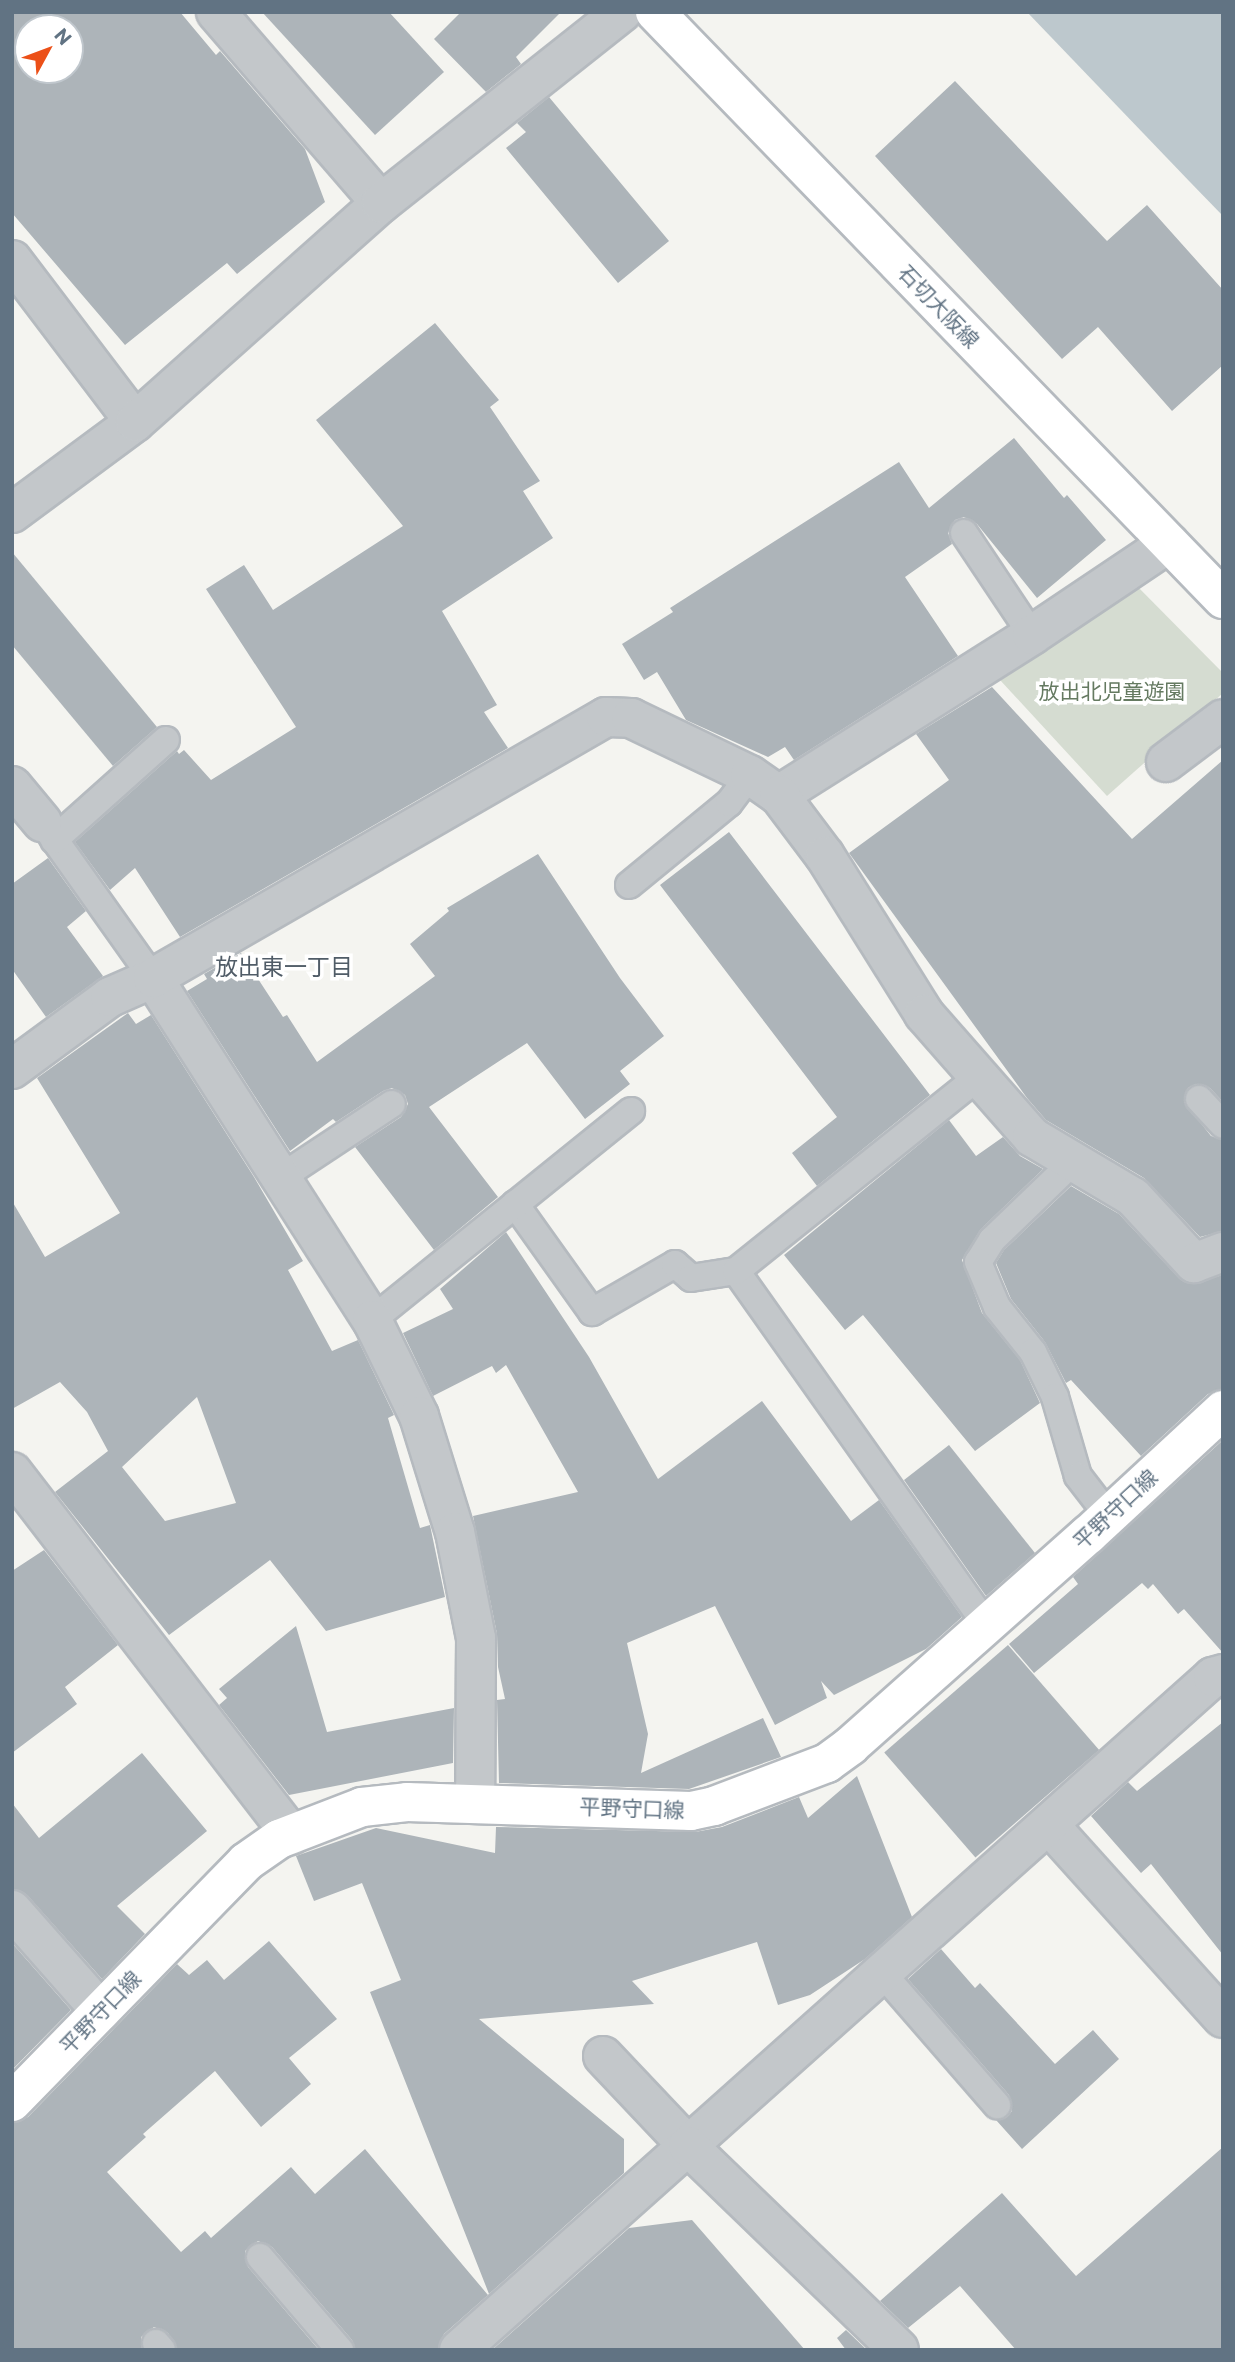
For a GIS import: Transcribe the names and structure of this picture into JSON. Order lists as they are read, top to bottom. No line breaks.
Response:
{"streets":{"main road":["石切大阪線","平野守口線"]},"districts":["放出東一丁目"],"parks":["放出北児童遊園"],"north":"top right"}
